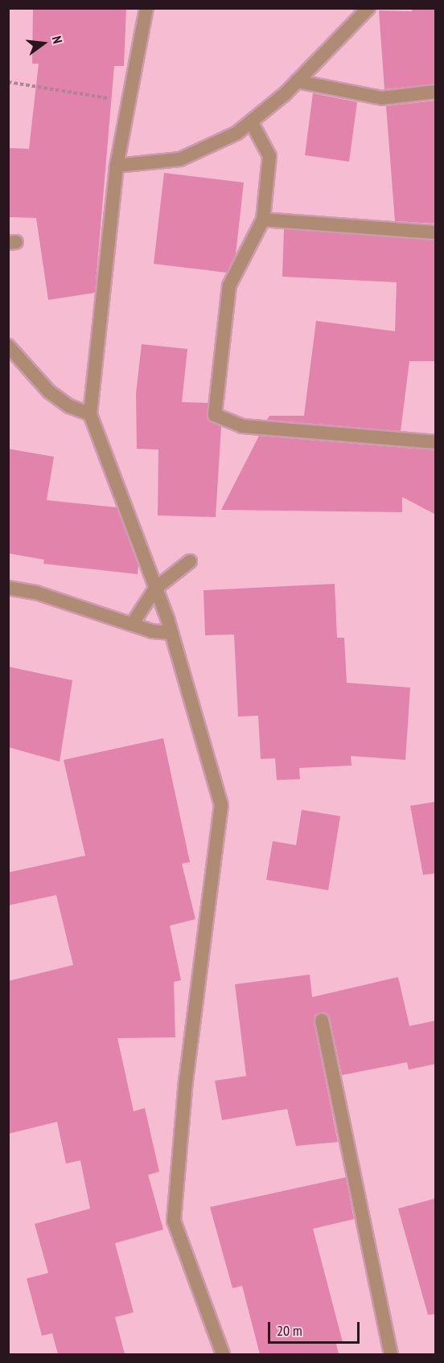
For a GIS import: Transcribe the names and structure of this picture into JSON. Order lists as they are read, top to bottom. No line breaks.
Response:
{"scale_bar":"20 m","north":"right"}
